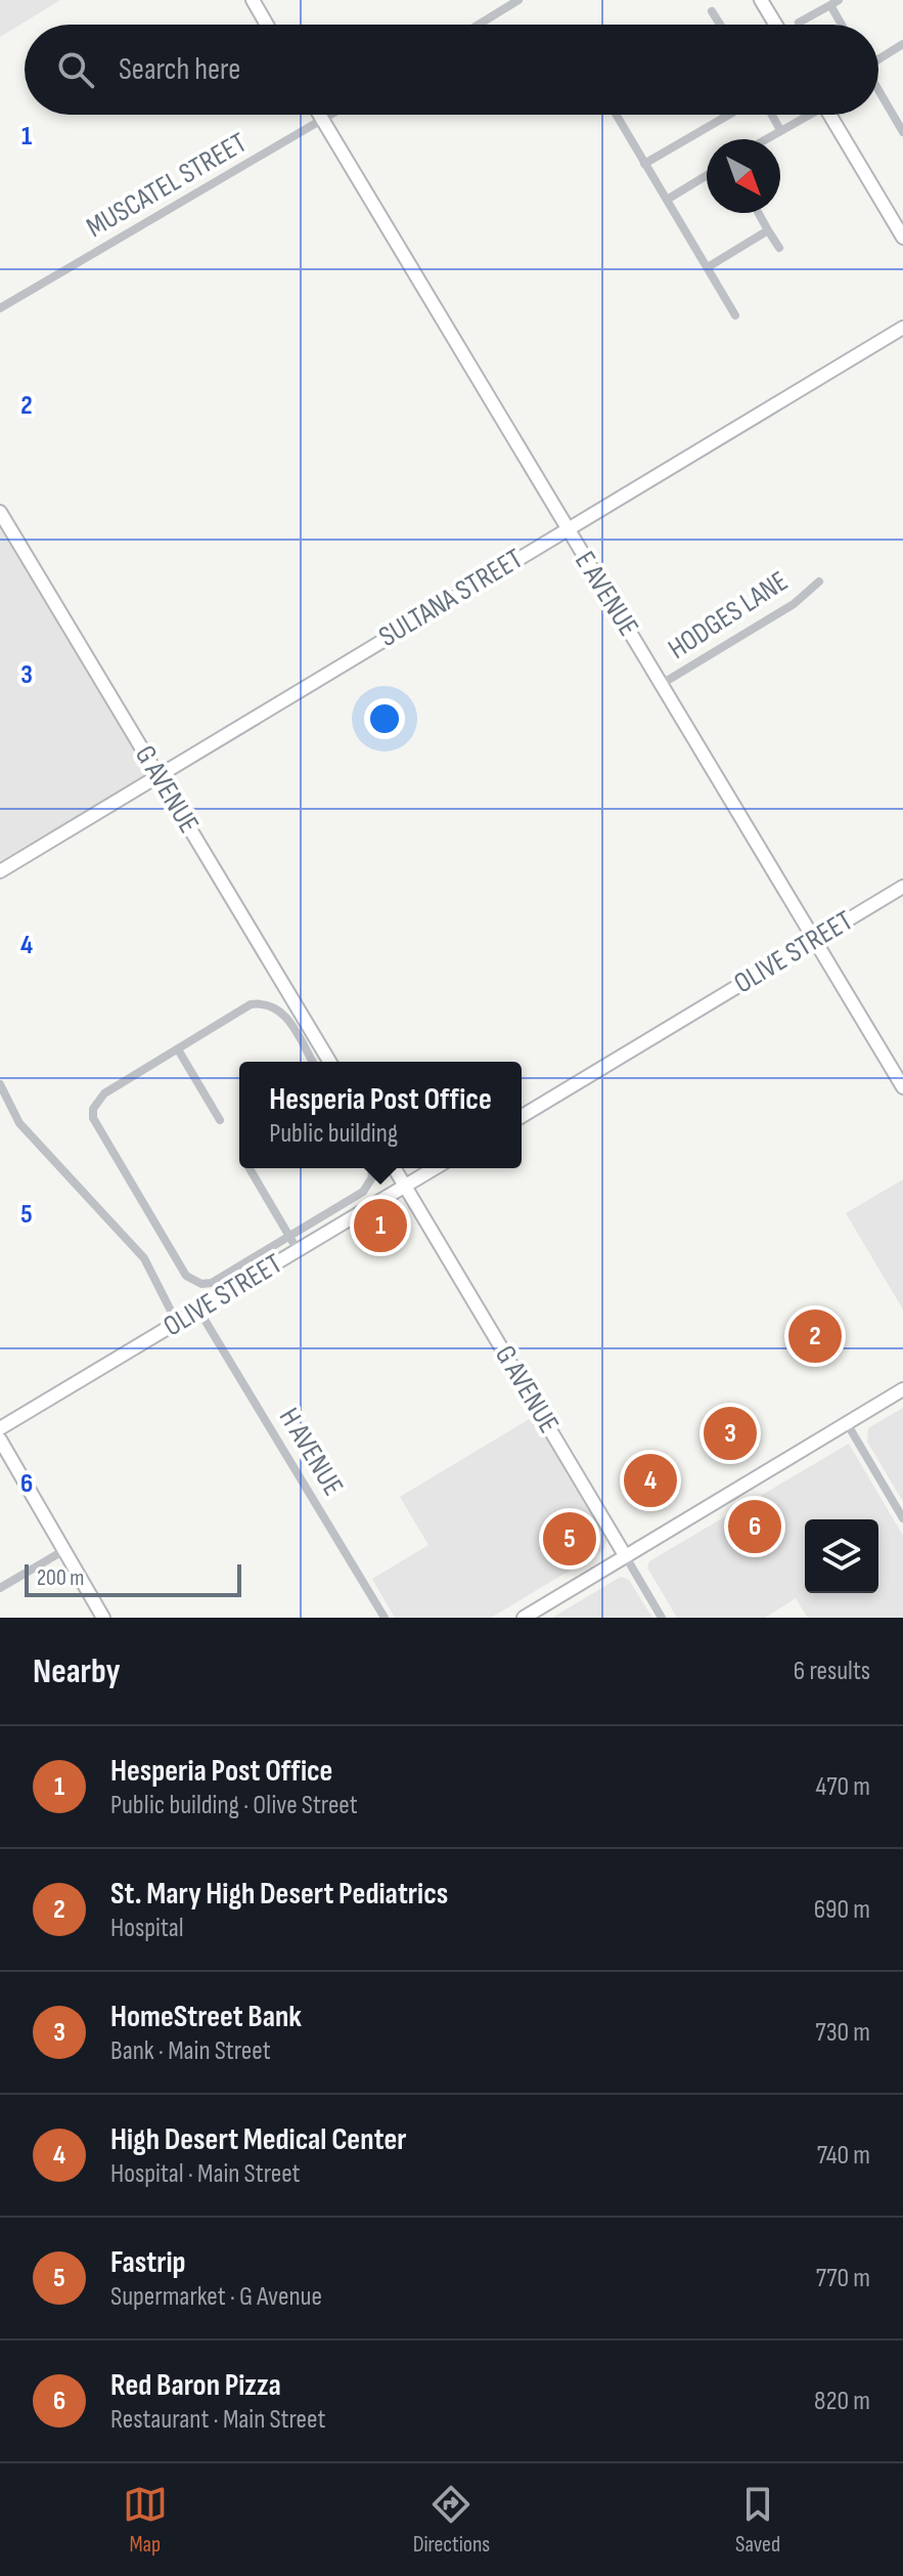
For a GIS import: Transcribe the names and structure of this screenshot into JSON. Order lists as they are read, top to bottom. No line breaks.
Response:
{"streets":{"street":["MUSCATEL STREET","E AVENUE","SULTANA STREET","HODGES LANE","G AVENUE","OLIVE STREET","H AVENUE"]},"crossings":[["MUSCATEL STREET","E AVENUE"],["E AVENUE","SULTANA STREET"],["E AVENUE","HODGES LANE"],["E AVENUE","OLIVE STREET"],["SULTANA STREET","G AVENUE"],["G AVENUE","OLIVE STREET"],["OLIVE STREET","H AVENUE"]],"scale_bar":"200 m","north":"bottom right","page":{"search":"Search here","popup":["Hesperia Post Office","Public building"],"pins":["1","2","3","4","6","5"],"scale":"200 m","heading":["Nearby","6 results"],"list":[{"mark":"1","name":"Hesperia Post Office","note":"Public building · Olive Street","value":"470 m"},{"mark":"2","name":"St. Mary High Desert Pediatrics","note":"Hospital","value":"690 m"},{"mark":"3","name":"HomeStreet Bank","note":"Bank · Main Street","value":"730 m"},{"mark":"4","name":"High Desert Medical Center","note":"Hospital · Main Street","value":"740 m"},{"mark":"5","name":"Fastrip","note":"Supermarket · G Avenue","value":"770 m"},{"mark":"6","name":"Red Baron Pizza","note":"Restaurant · Main Street","value":"820 m"}],"nav":["Map","Directions","Saved"]},"grid":{"rows":["1","2","3","4","5","6"]}}
